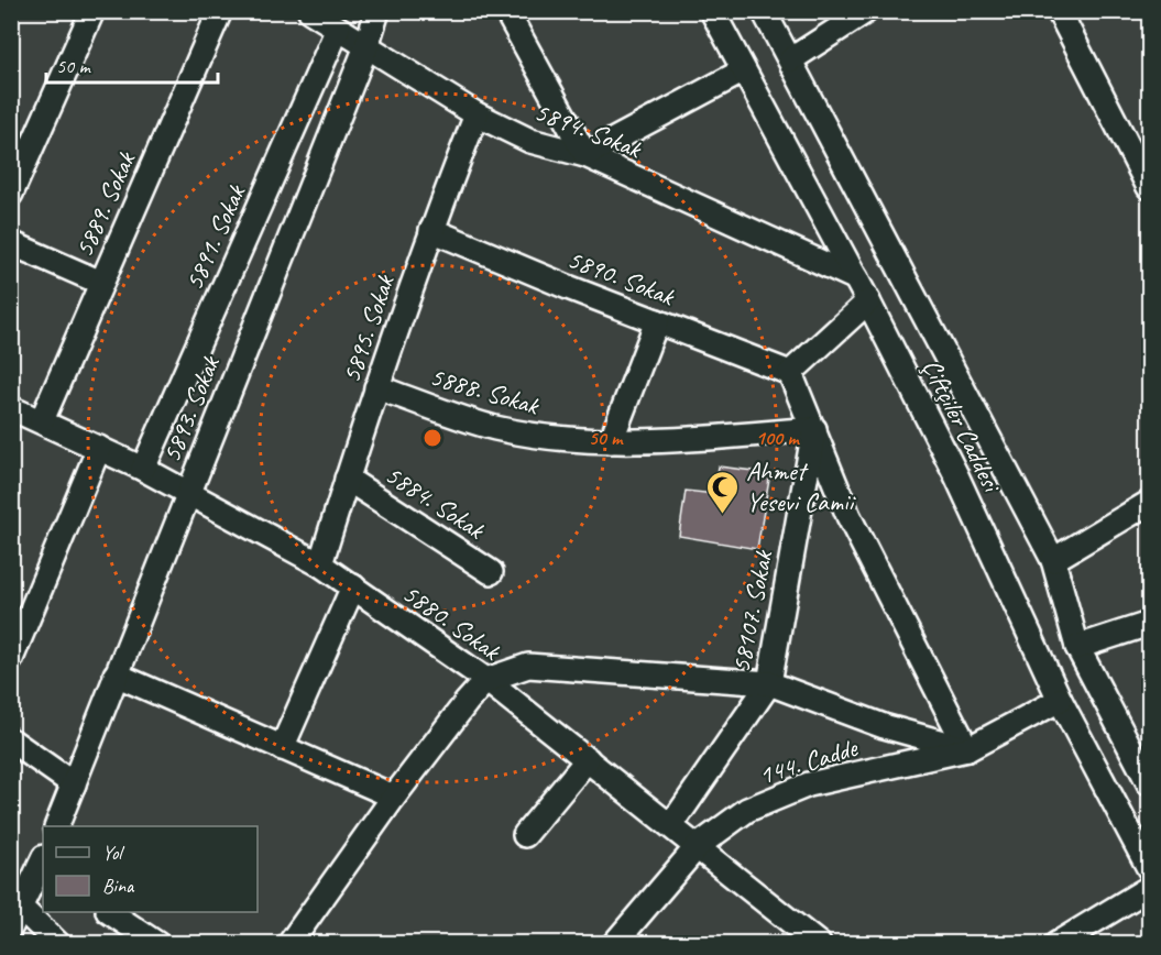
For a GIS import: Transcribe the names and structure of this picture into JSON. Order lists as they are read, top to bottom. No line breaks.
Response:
{"streets":{"street":["5894. Sokak","5889. Sokak","5891. Sokak","5890. Sokak","5895. Sokak","5888. Sokak","5893. Sokak","Çiftçiler Caddesi","5884. Sokak","58107. Sokak","5880. Sokak","144. Cadde"]},"crossings":[["5894. Sokak","5891. Sokak"],["5894. Sokak","5895. Sokak"],["5894. Sokak","5893. Sokak"],["5894. Sokak","Çiftçiler Caddesi"],["5889. Sokak","5880. Sokak"],["5891. Sokak","5880. Sokak"],["5890. Sokak","5895. Sokak"],["5895. Sokak","5888. Sokak"],["5895. Sokak","5884. Sokak"],["5895. Sokak","5880. Sokak"],["5888. Sokak","58107. Sokak"],["5893. Sokak","5880. Sokak"],["Çiftçiler Caddesi","144. Cadde"],["58107. Sokak","5880. Sokak"],["5880. Sokak","144. Cadde"]],"places":{"mosque":["Ahmet Yesevi Camii"]},"legend":["Yol","Bina"],"scale_bar":"50 m","rings":["50 m","100 m"]}
